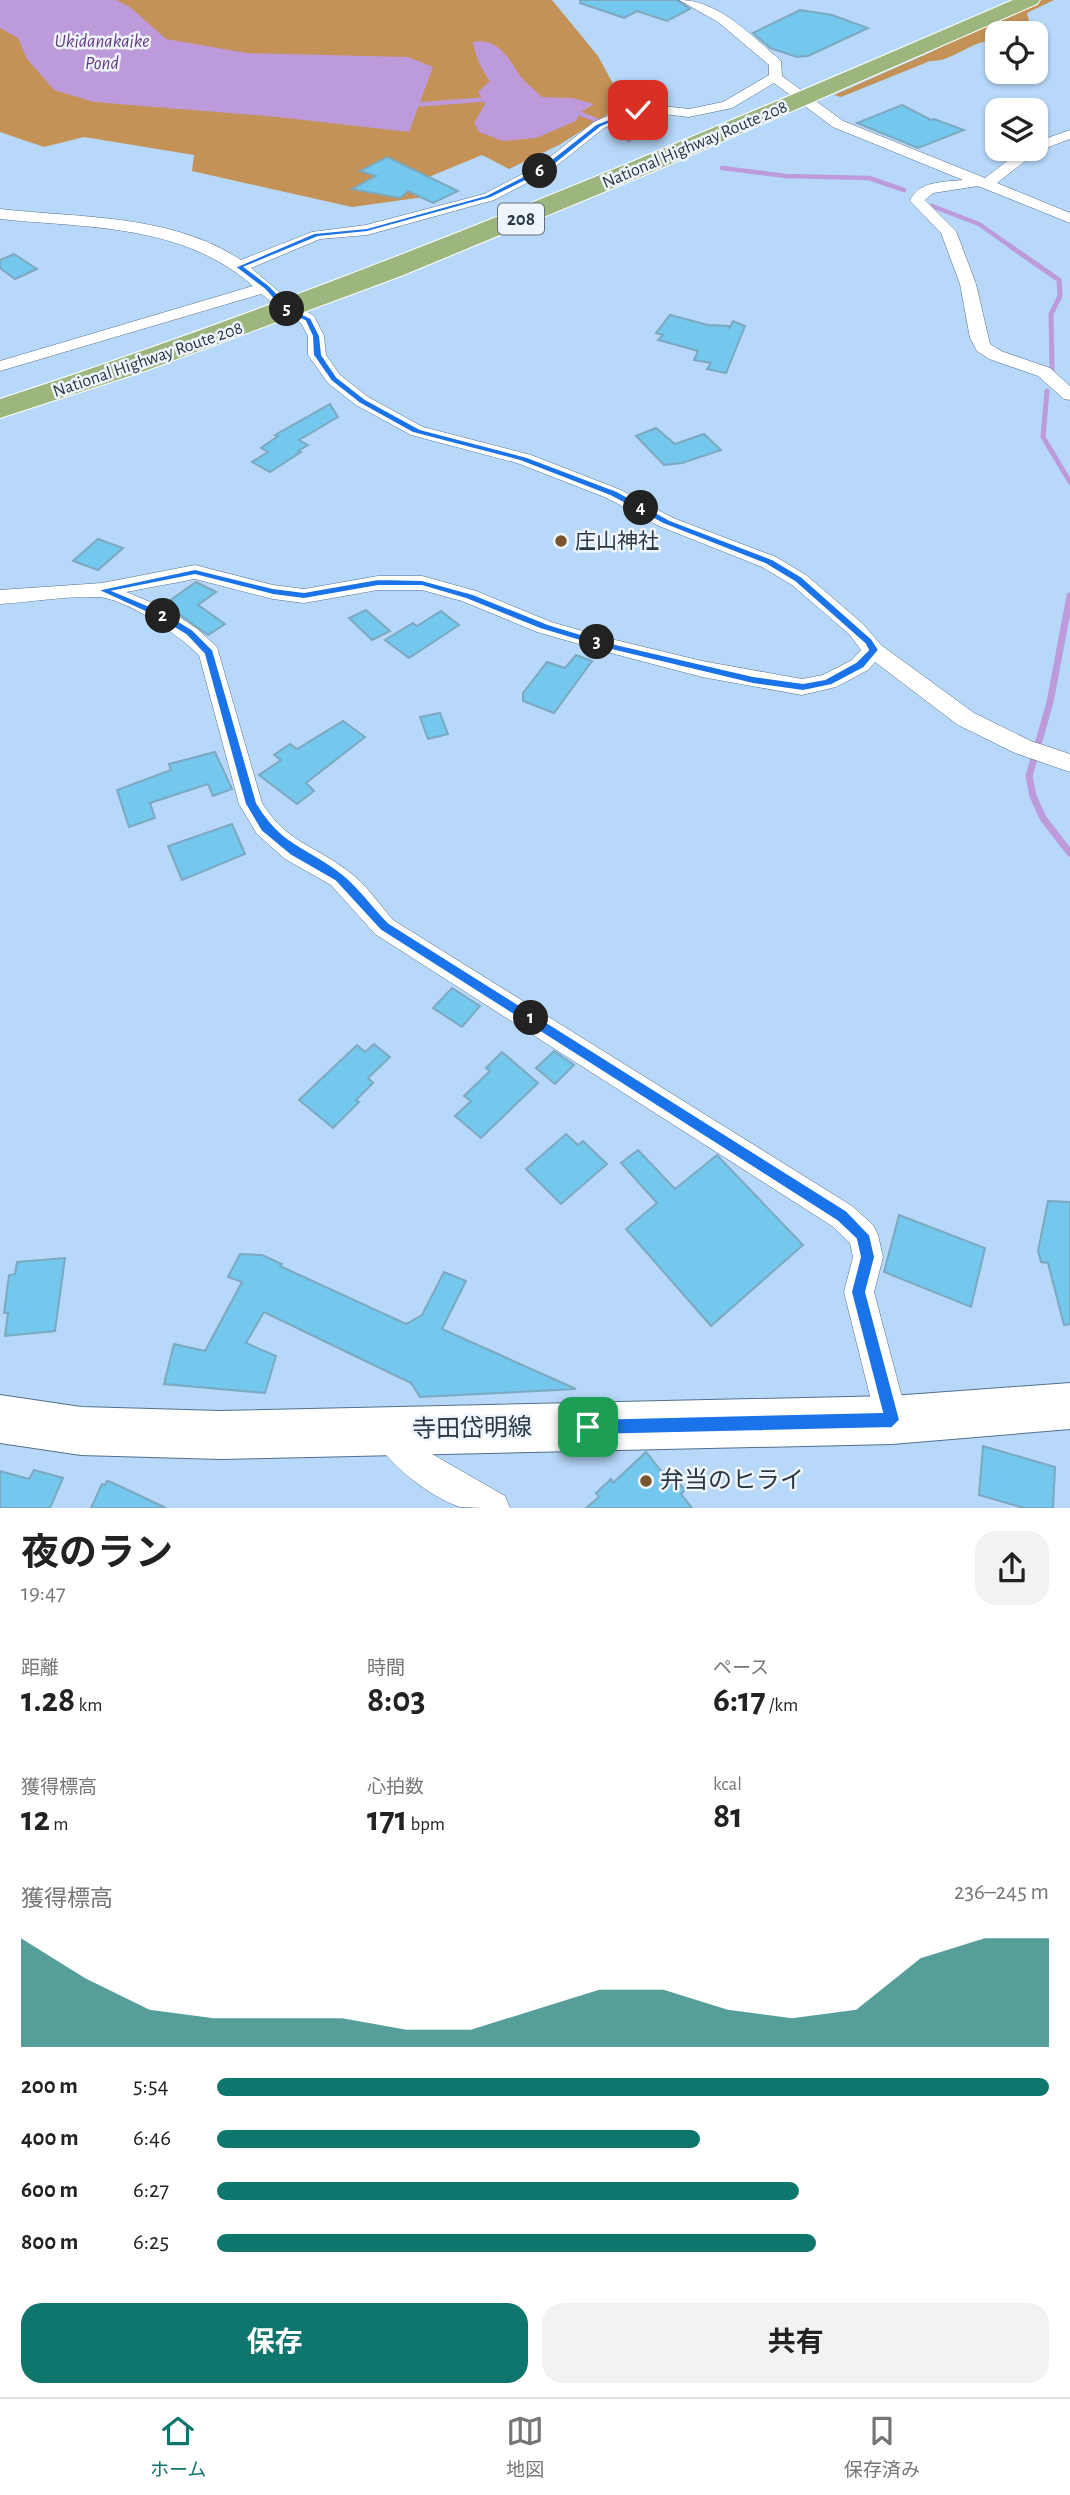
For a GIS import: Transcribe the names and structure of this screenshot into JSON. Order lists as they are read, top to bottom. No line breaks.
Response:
{"streets":{"highway":["National Highway Route 208","208"],"main road":["寺田岱明線"]},"water":["Ukidanakaike Pond"],"places":["庄山神社","弁当のヒライ"],"page":{"pins":["6","5","4","2","3","1"],"heading":["夜のラン","19:47"],"stats":[["距離","1.28 km"],["時間","8:03"],["ペース","6:17 /km"],["獲得標高","12 m"],["心拍数","171 bpm"],["kcal","81"]],"chart":["獲得標高","236–245 m"],"list":[{"name":"200 m","note":"5:54"},{"name":"400 m","note":"6:46"},{"name":"600 m","note":"6:27"},{"name":"800 m","note":"6:25"}],"buttons":["保存","共有"],"tabs":["ホーム","地図","保存済み"]}}
